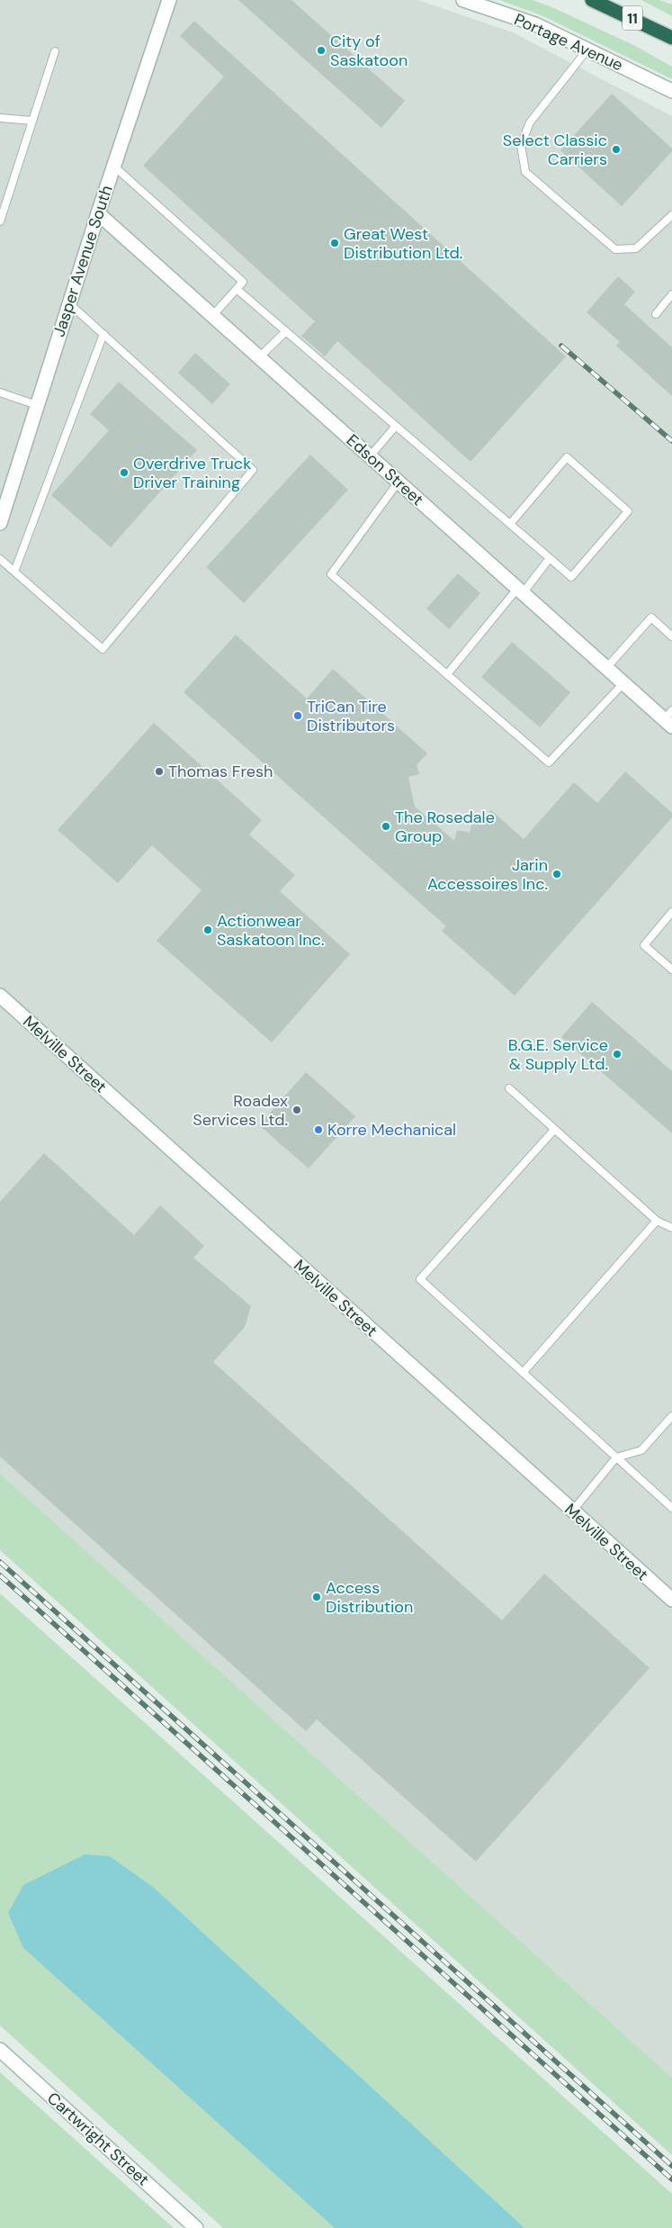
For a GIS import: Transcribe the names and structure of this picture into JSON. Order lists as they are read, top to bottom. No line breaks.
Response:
{"streets":{"highway":["11"],"street":["Portage Avenue","Jasper Avenue South","Edson Street","Melville Street","Cartwright Street"]},"crossings":[["Jasper Avenue South","Edson Street"]],"places":["City of Saskatoon","Select Classic Carriers","Great West Distribution Ltd.","Overdrive Truck Driver Training","TriCan Tire Distributors","Thomas Fresh","The Rosedale Group","Jarin Accessoires Inc.","Actionwear Saskatoon Inc.","B.G.E. Service & Supply Ltd.","Roadex Services Ltd.","Korre Mechanical","Access Distribution"]}
